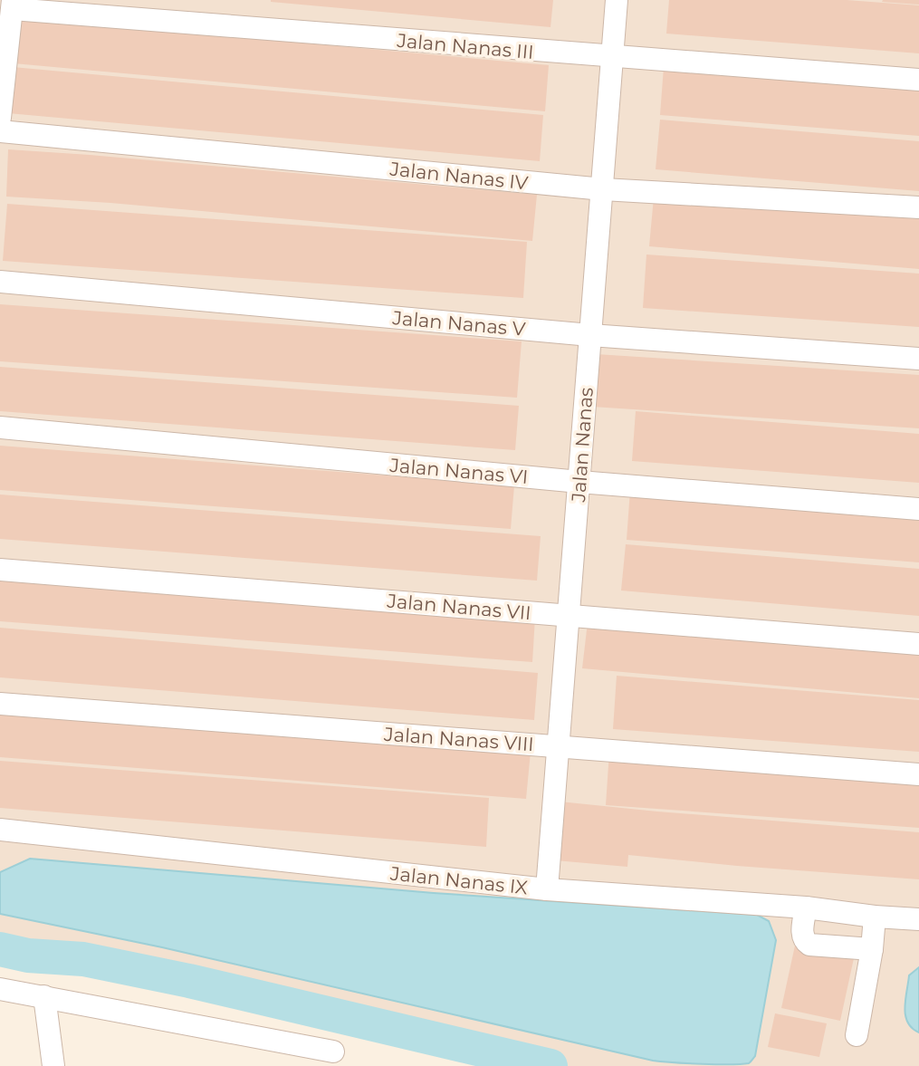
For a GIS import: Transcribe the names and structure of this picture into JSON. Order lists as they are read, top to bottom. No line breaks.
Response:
{"streets":{"street":["Jalan Nanas III","Jalan Nanas IV","Jalan Nanas V","Jalan Nanas","Jalan Nanas VI","Jalan Nanas VII","Jalan Nanas VIII","Jalan Nanas IX"]},"crossings":[["Jalan Nanas III","Jalan Nanas"],["Jalan Nanas IV","Jalan Nanas"],["Jalan Nanas V","Jalan Nanas"],["Jalan Nanas","Jalan Nanas VI"],["Jalan Nanas","Jalan Nanas VII"],["Jalan Nanas","Jalan Nanas VIII"],["Jalan Nanas","Jalan Nanas IX"]]}
